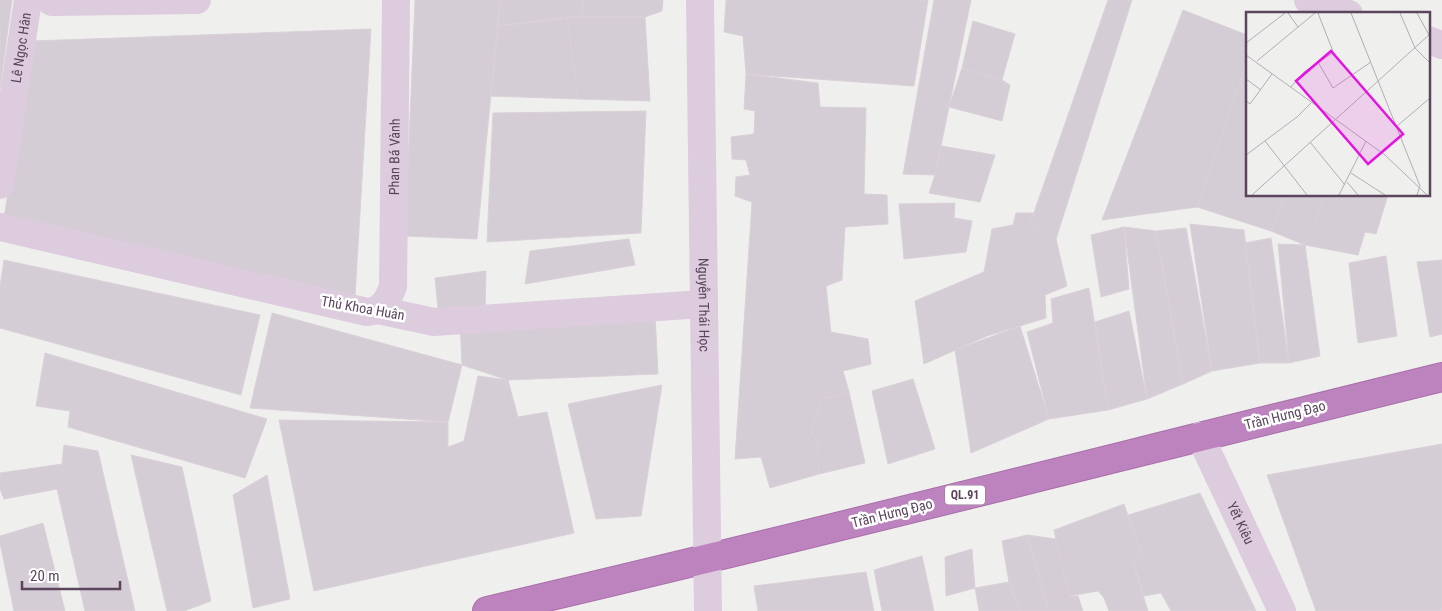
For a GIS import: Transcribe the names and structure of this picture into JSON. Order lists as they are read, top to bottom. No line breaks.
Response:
{"streets":{"highway":["Trần Hưng Đạo","QL.91"],"street":["Lê Ngọc Hân","Phan Bá Vành","Nguyễn Thái Học","Thủ Khoa Huân","Yết Kiêu"]},"crossings":[["Phan Bá Vành","Thủ Khoa Huân"],["Nguyễn Thái Học","Thủ Khoa Huân"],["Nguyễn Thái Học","Trần Hưng Đạo"],["Trần Hưng Đạo","Yết Kiêu"]],"scale_bar":"20 m"}
